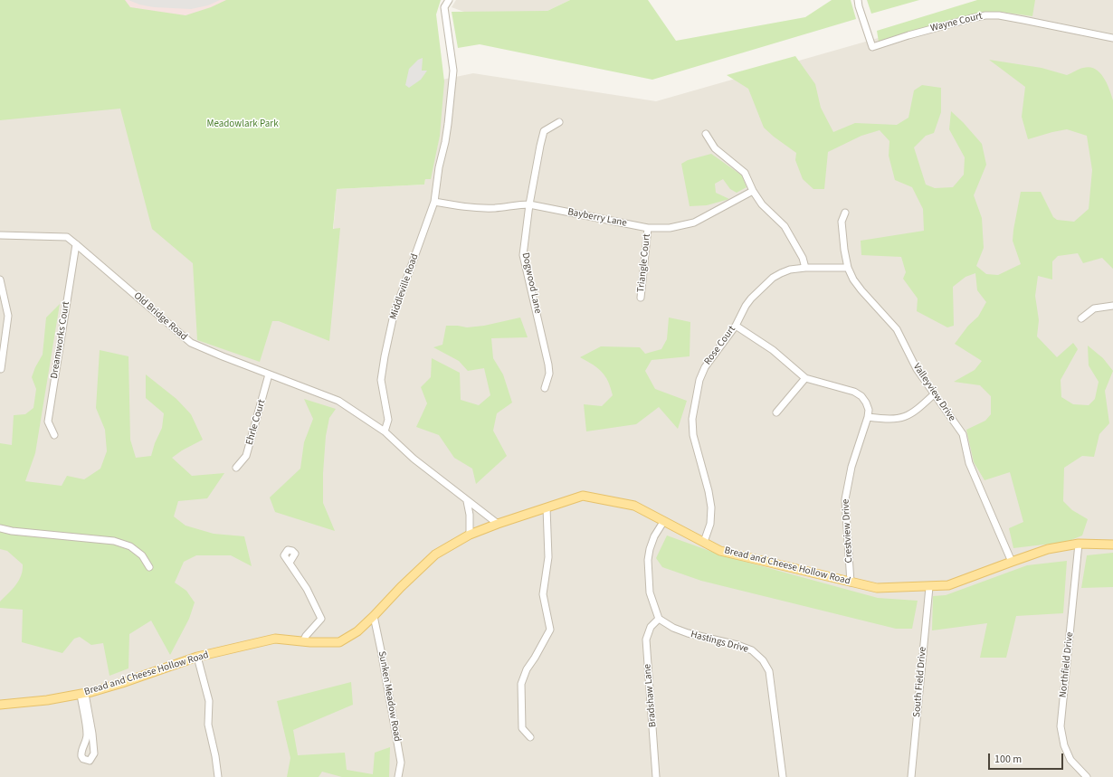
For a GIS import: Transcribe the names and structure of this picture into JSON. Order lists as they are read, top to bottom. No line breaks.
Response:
{"streets":{"main road":["Bread and Cheese Hollow Road"],"street":["Wayne Court","Bayberry Lane","Triangle Court","Dogwood Lane","Middleville Road","Old Bridge Road","Dreamworks Court","Rose Court","Valleyview Drive","Ehrle Court","Crestview Drive","Hastings Drive","Northfield Drive","South Field Drive","Bradshaw Lane","Sunken Meadow Road"]},"crossings":[["Bayberry Lane","Triangle Court"],["Bayberry Lane","Dogwood Lane"],["Bayberry Lane","Middleville Road"],["Middleville Road","Old Bridge Road"],["Old Bridge Road","Dreamworks Court"],["Old Bridge Road","Ehrle Court"],["Rose Court","Valleyview Drive"],["Rose Court","Bread and Cheese Hollow Road"],["Valleyview Drive","Bread and Cheese Hollow Road"],["Crestview Drive","Bread and Cheese Hollow Road"],["Bread and Cheese Hollow Road","Northfield Drive"],["Bread and Cheese Hollow Road","South Field Drive"],["Bread and Cheese Hollow Road","Sunken Meadow Road"],["Hastings Drive","Bradshaw Lane"]],"parks":["Meadowlark Park"],"scale_bar":"100 m"}
